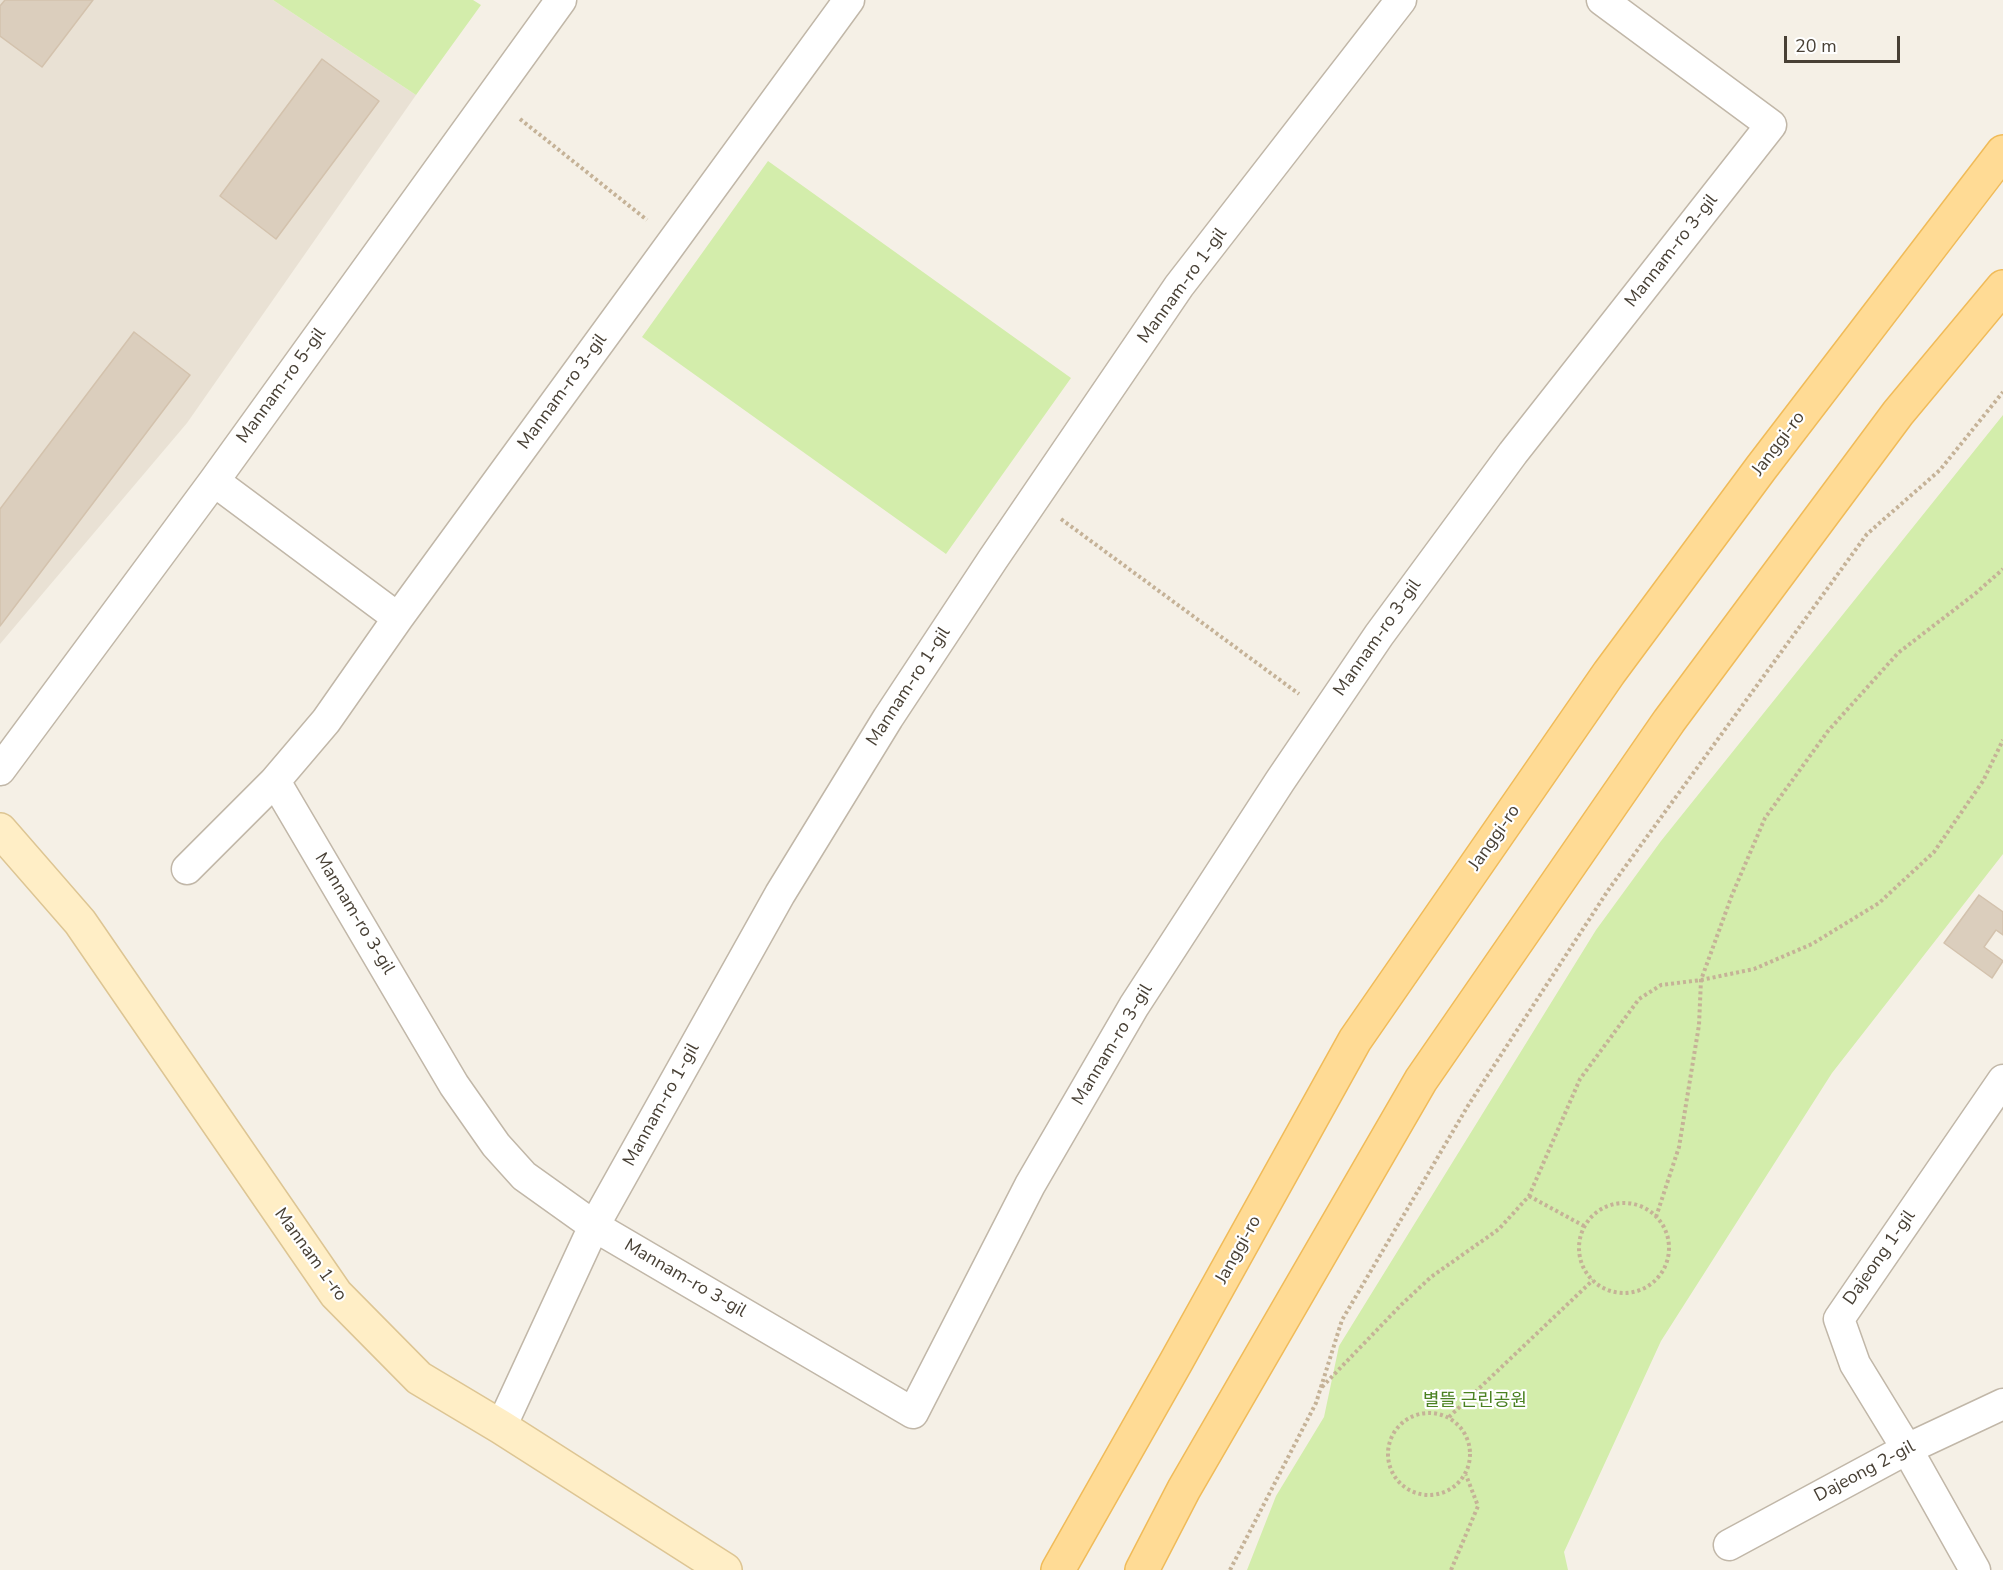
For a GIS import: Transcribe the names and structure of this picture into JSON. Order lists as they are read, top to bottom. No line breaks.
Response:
{"streets":{"main road":["Janggi-ro"],"street":["Mannam-ro 3-gil","Mannam-ro 1-gil","Mannam-ro 5-gil","Mannam 1-ro","Dajeong 1-gil","Dajeong 2-gil"]},"crossings":[["Mannam-ro 3-gil","Mannam-ro 1-gil"],["Mannam-ro 1-gil","Mannam 1-ro"],["Dajeong 1-gil","Dajeong 2-gil"]],"parks":["별뜰 근린공원"],"scale_bar":"20 m"}
